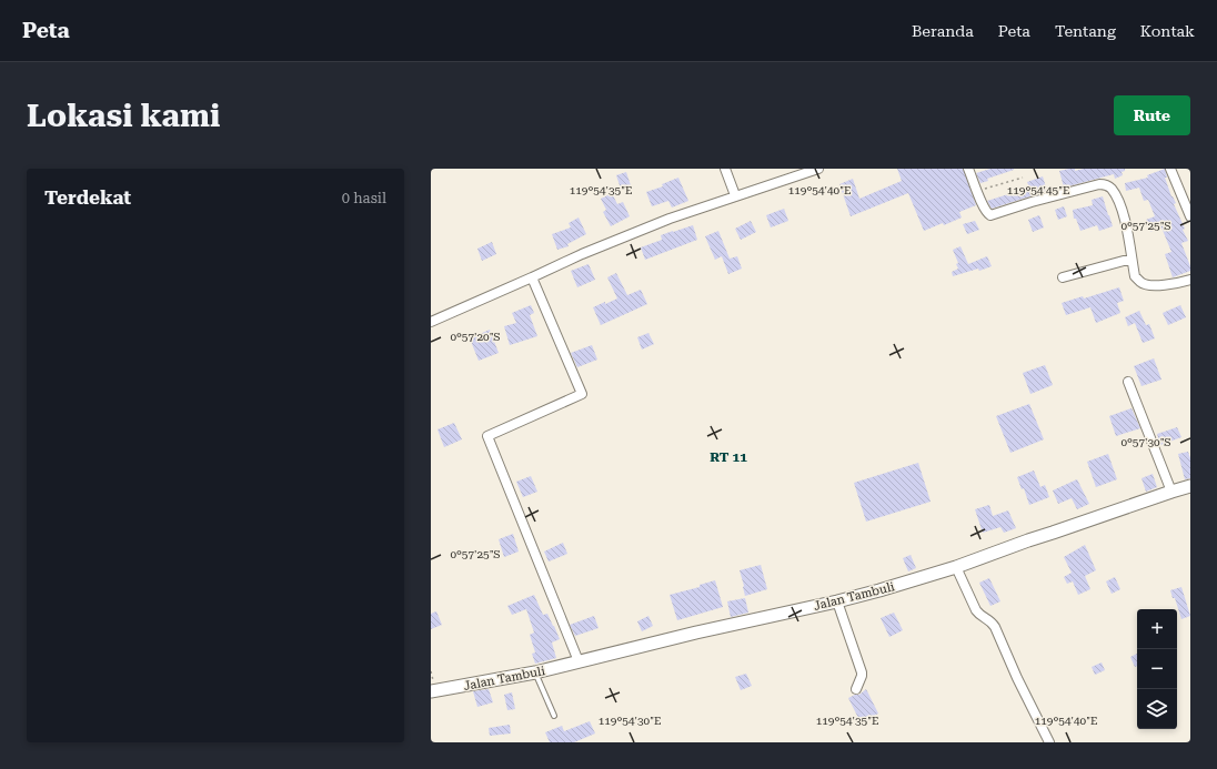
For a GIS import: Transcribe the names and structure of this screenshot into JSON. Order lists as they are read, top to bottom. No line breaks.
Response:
{"streets":{"street":["Jalan Tambuli"]},"districts":["RT 11"],"page":{"header":"Peta","nav":["Beranda","Peta","Tentang","Kontak"],"buttons":"Rute","title":"Lokasi kami","heading":["Terdekat","0 hasil"],"map_buttons":["+","−"]},"coordinates":["119°54'35\"E","119°54'40\"E","119°54'45\"E","0°57'25\"S","0°57'20\"S","0°57'30\"S","119°54'30\"E"]}
